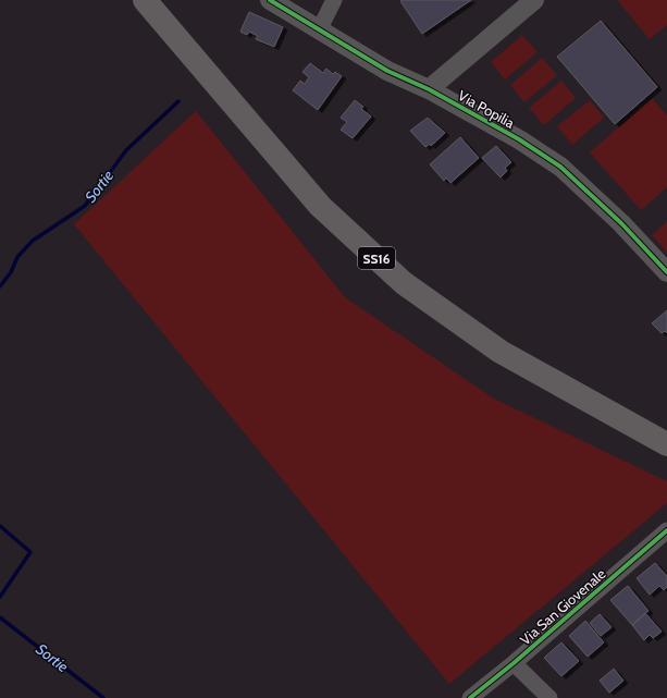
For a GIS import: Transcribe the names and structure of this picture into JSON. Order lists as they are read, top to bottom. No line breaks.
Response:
{"streets":{"main road":["SS16"],"street":["Via Popilia","Via San Giovenale"]},"water":["Sortie"]}
